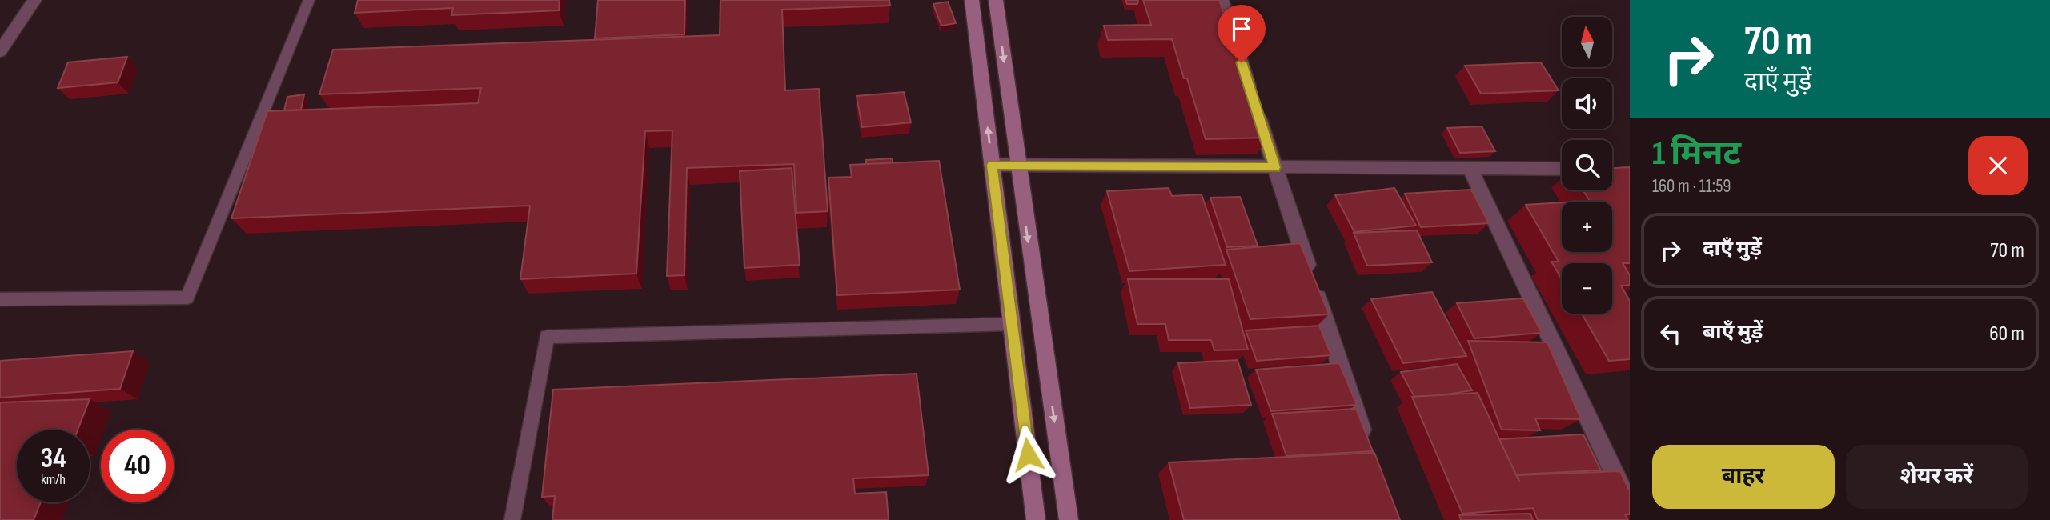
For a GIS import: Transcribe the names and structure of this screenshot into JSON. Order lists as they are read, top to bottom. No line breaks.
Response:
{"north":"top","page":{"turn":["70 m","दाएँ मुड़ें"],"map_buttons":["+","−"],"heading":["1 मिनट","160 m · 11:59"],"list":[{"name":"दाएँ मुड़ें","value":"70 m"},{"name":"बाएँ मुड़ें","value":"60 m"}],"speed":"34 km/h","limit":"40","buttons":["बाहर","शेयर करें"]}}
